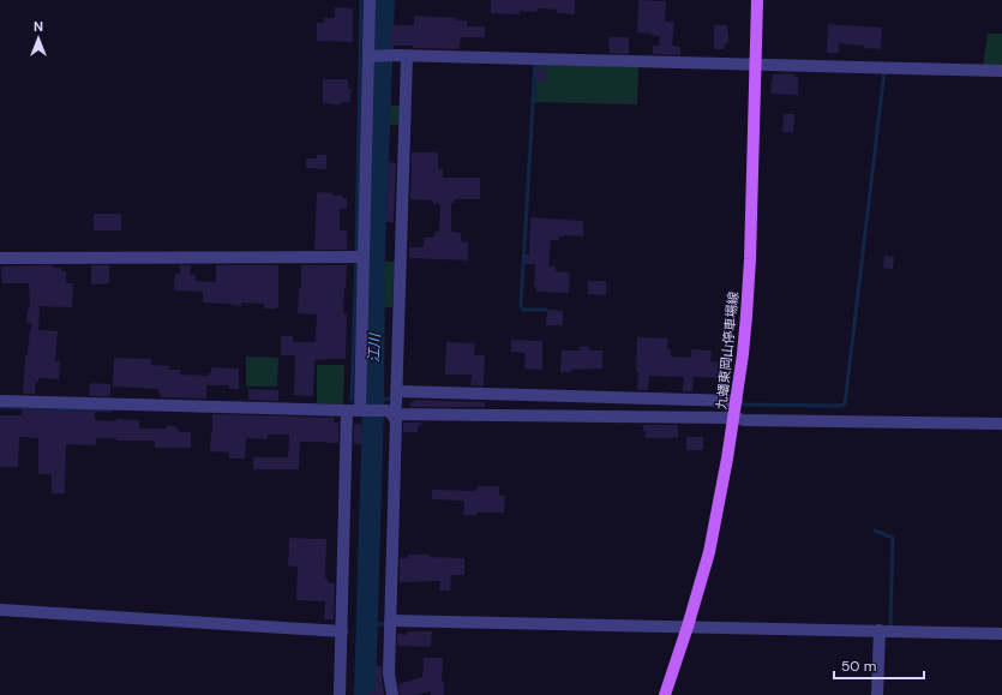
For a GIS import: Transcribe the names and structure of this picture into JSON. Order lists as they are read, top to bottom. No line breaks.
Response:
{"streets":{"main road":["九蟠東岡山停車場線"]},"water":["江川"],"scale_bar":"50 m","north":"top"}
